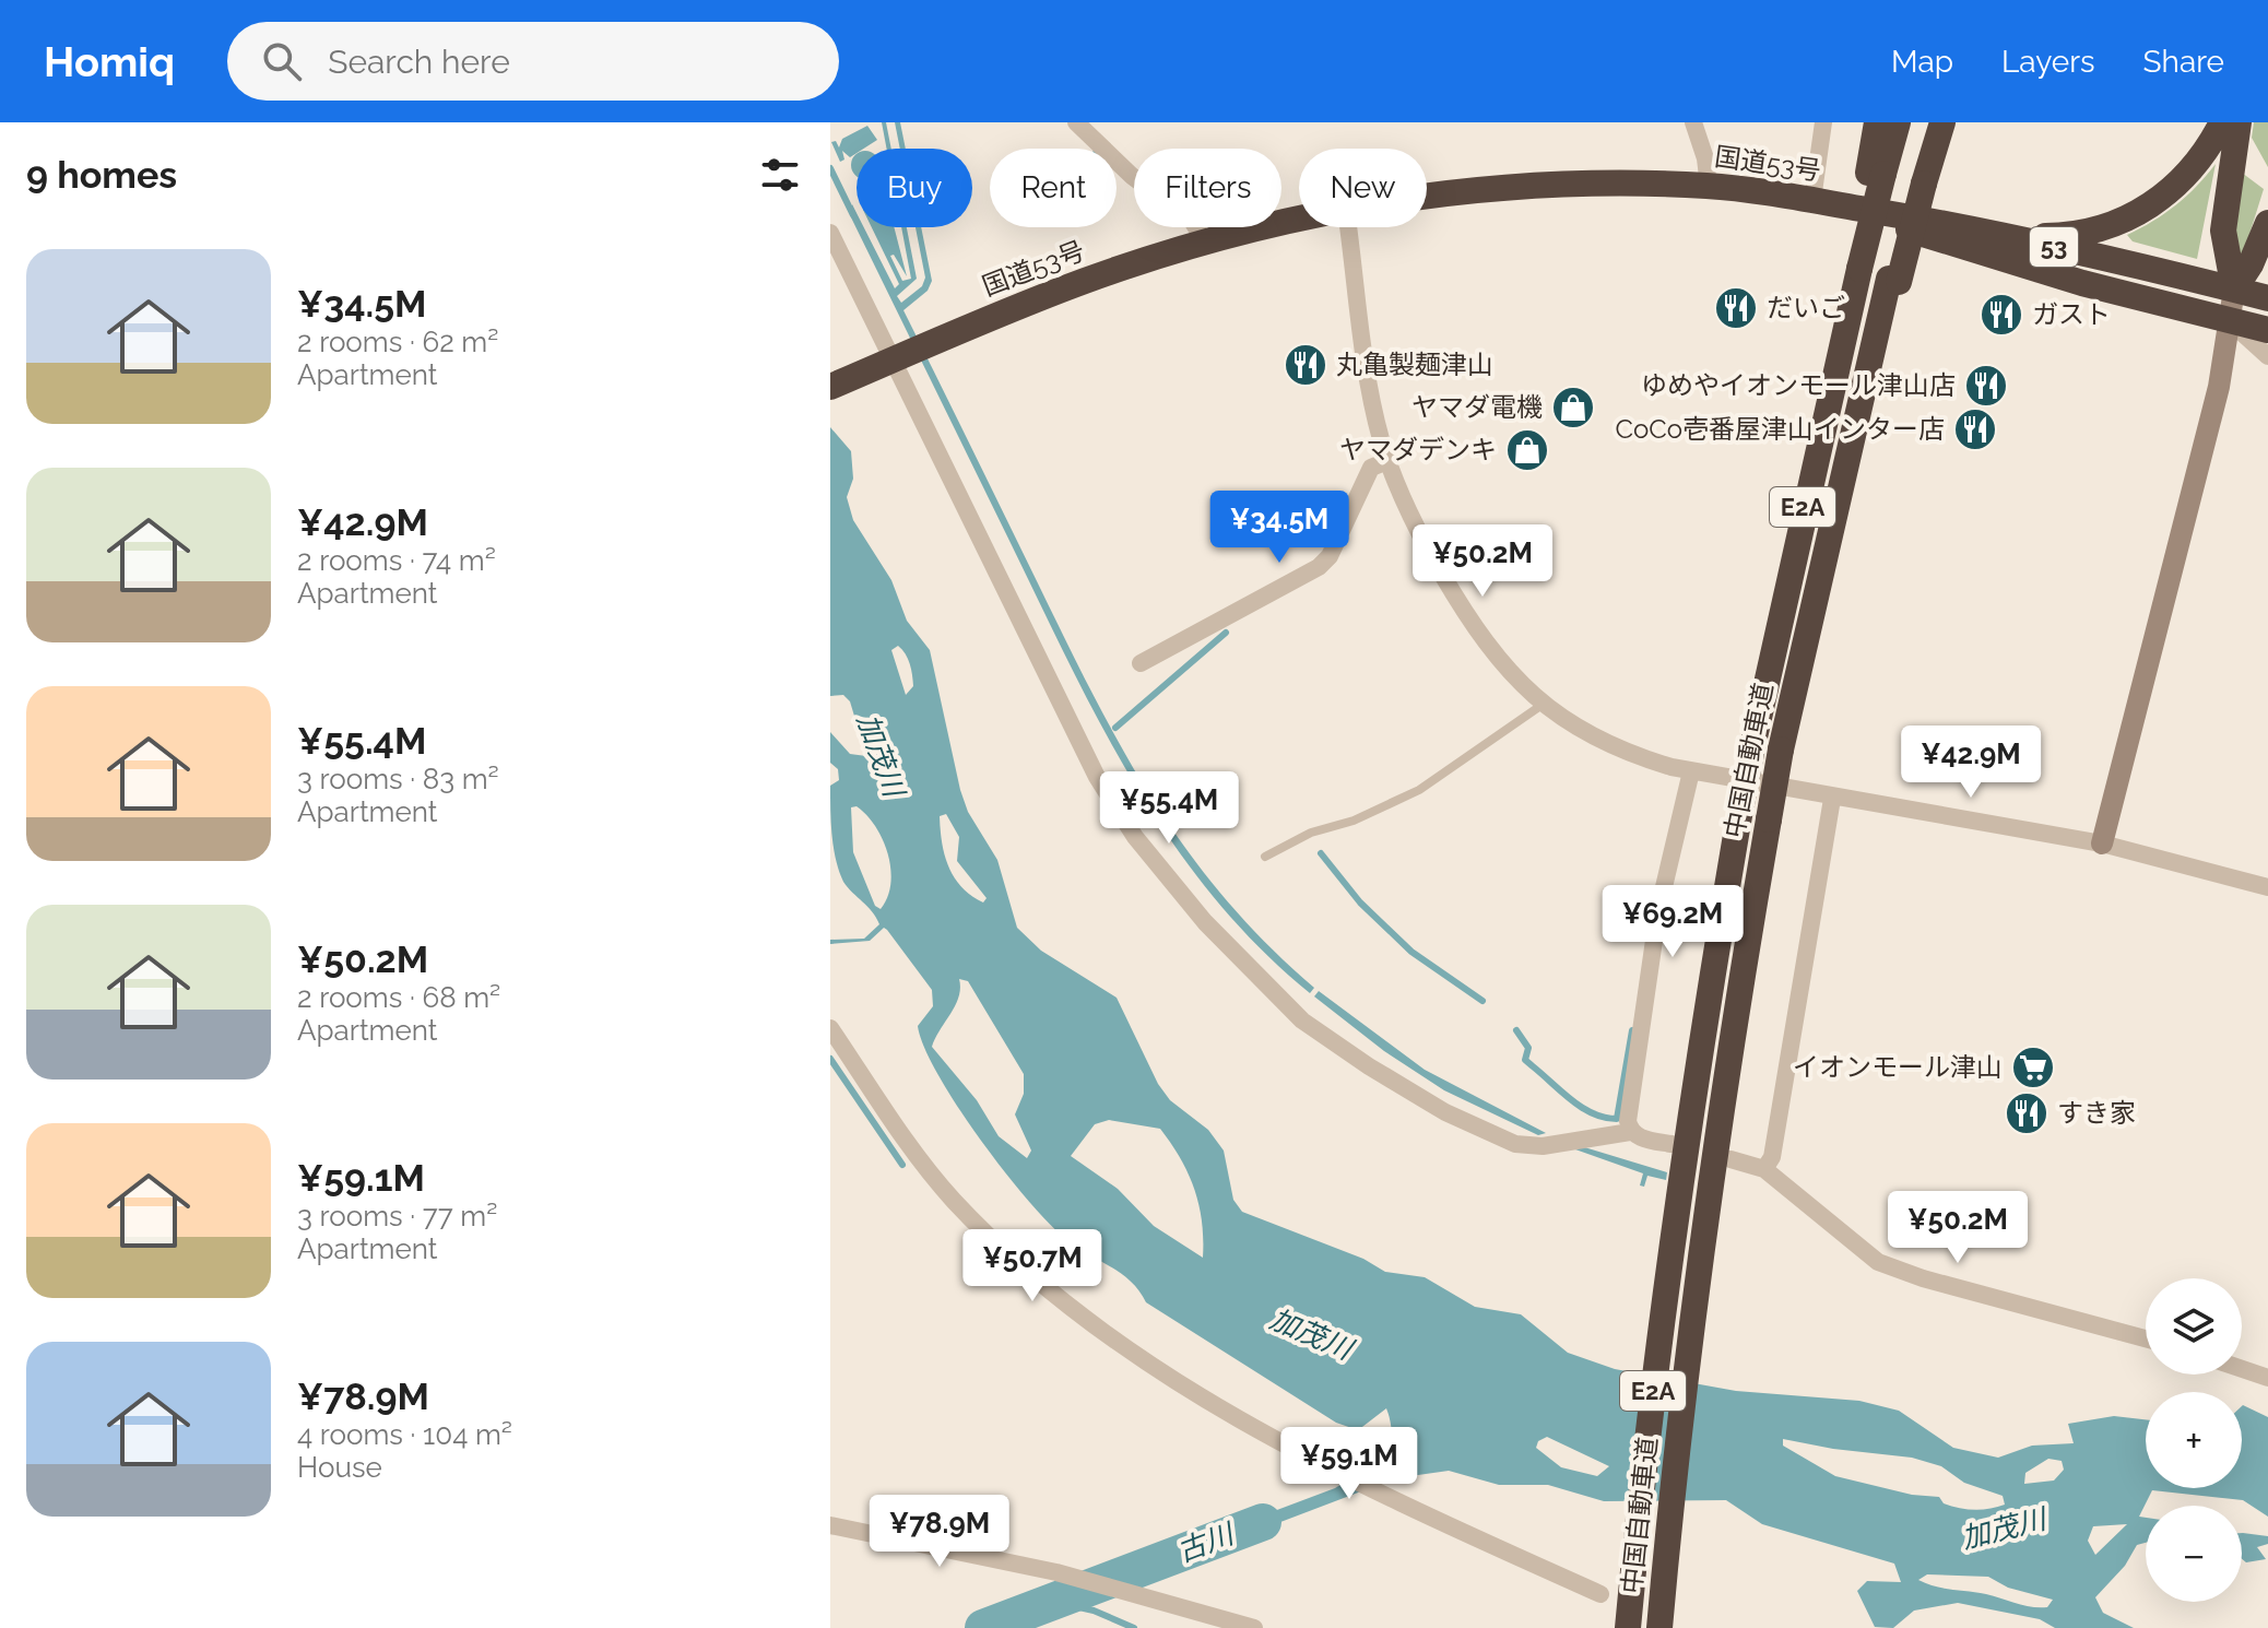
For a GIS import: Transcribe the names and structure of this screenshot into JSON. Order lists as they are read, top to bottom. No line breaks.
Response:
{"streets":{"highway":["国道53号","53","E2A","中国自動車道"]},"water":["加茂川","古川"],"places":{"restaurant":["だいご","ガスト","丸亀製麺津山","ゆめやイオンモール津山店","CoCo壱番屋津山インター店","すき家"],"shop":["ヤマダ電機","ヤマダデンキ"],"supermarket":["イオンモール津山"]},"page":{"header":"Homiq","search":"Search here","nav":["Map","Layers","Share"],"heading":"9 homes","chip":["Buy","Rent","Filters","New"],"list":[{"name":"¥34.5M","note":"2 rooms · 62 m² · Apartment"},{"name":"¥42.9M","note":"2 rooms · 74 m² · Apartment"},{"name":"¥55.4M","note":"3 rooms · 83 m² · Apartment"},{"name":"¥50.2M","note":"2 rooms · 68 m² · Apartment"},{"name":"¥59.1M","note":"3 rooms · 77 m² · Apartment"},{"name":"¥78.9M","note":"4 rooms · 104 m² · House"}],"price":["¥34.5M","¥50.2M","¥42.9M","¥55.4M","¥69.2M","¥50.2M","¥50.7M","¥59.1M","¥78.9M"],"map_buttons":["+","−"]}}
